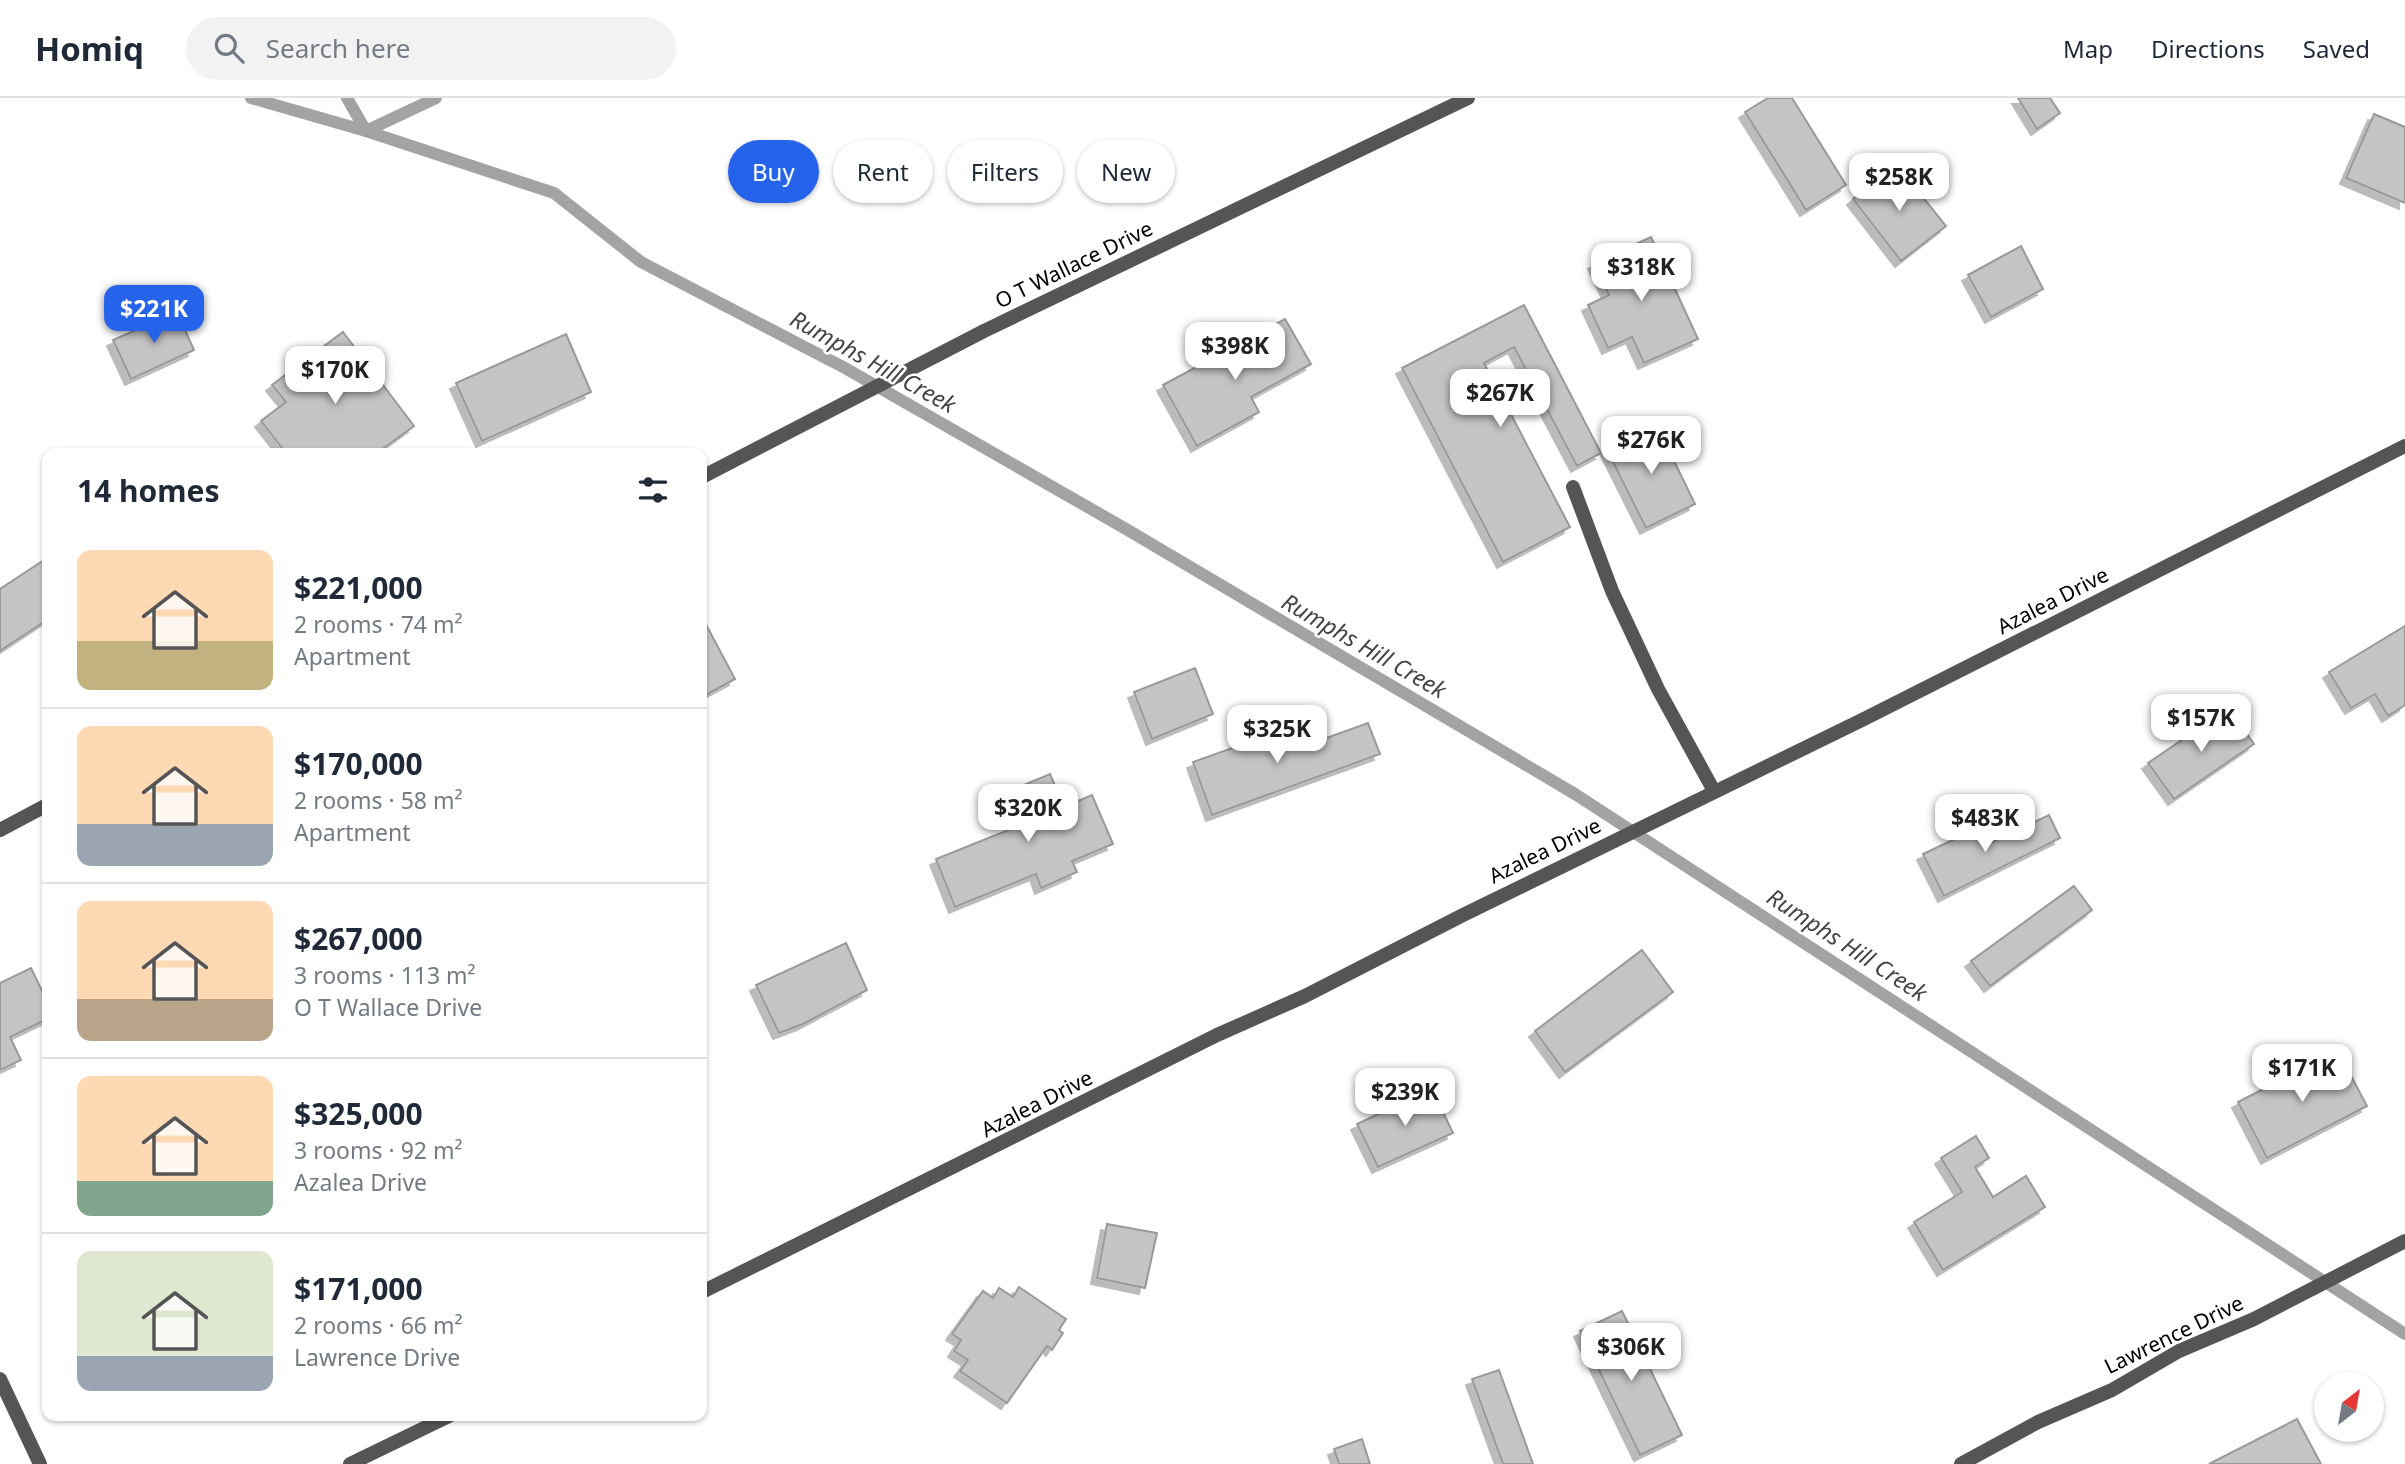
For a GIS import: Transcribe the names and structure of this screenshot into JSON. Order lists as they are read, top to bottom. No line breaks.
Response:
{"streets":{"street":["O T Wallace Drive","Azalea Drive","Lawrence Drive"]},"water":["Rumphs Hill Creek"],"north":"top right","page":{"header":"Homiq","search":"Search here","nav":["Map","Directions","Saved"],"chip":["Buy","Rent","Filters","New"],"price":["$258K","$318K","$221K","$398K","$170K","$267K","$276K","$157K","$325K","$320K","$483K","$171K","$239K","$306K"],"heading":"14 homes","list":[{"name":"$221,000","note":"2 rooms · 74 m² · Apartment"},{"name":"$170,000","note":"2 rooms · 58 m² · Apartment"},{"name":"$267,000","note":"3 rooms · 113 m² · O T Wallace Drive"},{"name":"$325,000","note":"3 rooms · 92 m² · Azalea Drive"},{"name":"$171,000","note":"2 rooms · 66 m² · Lawrence Drive"}]}}
